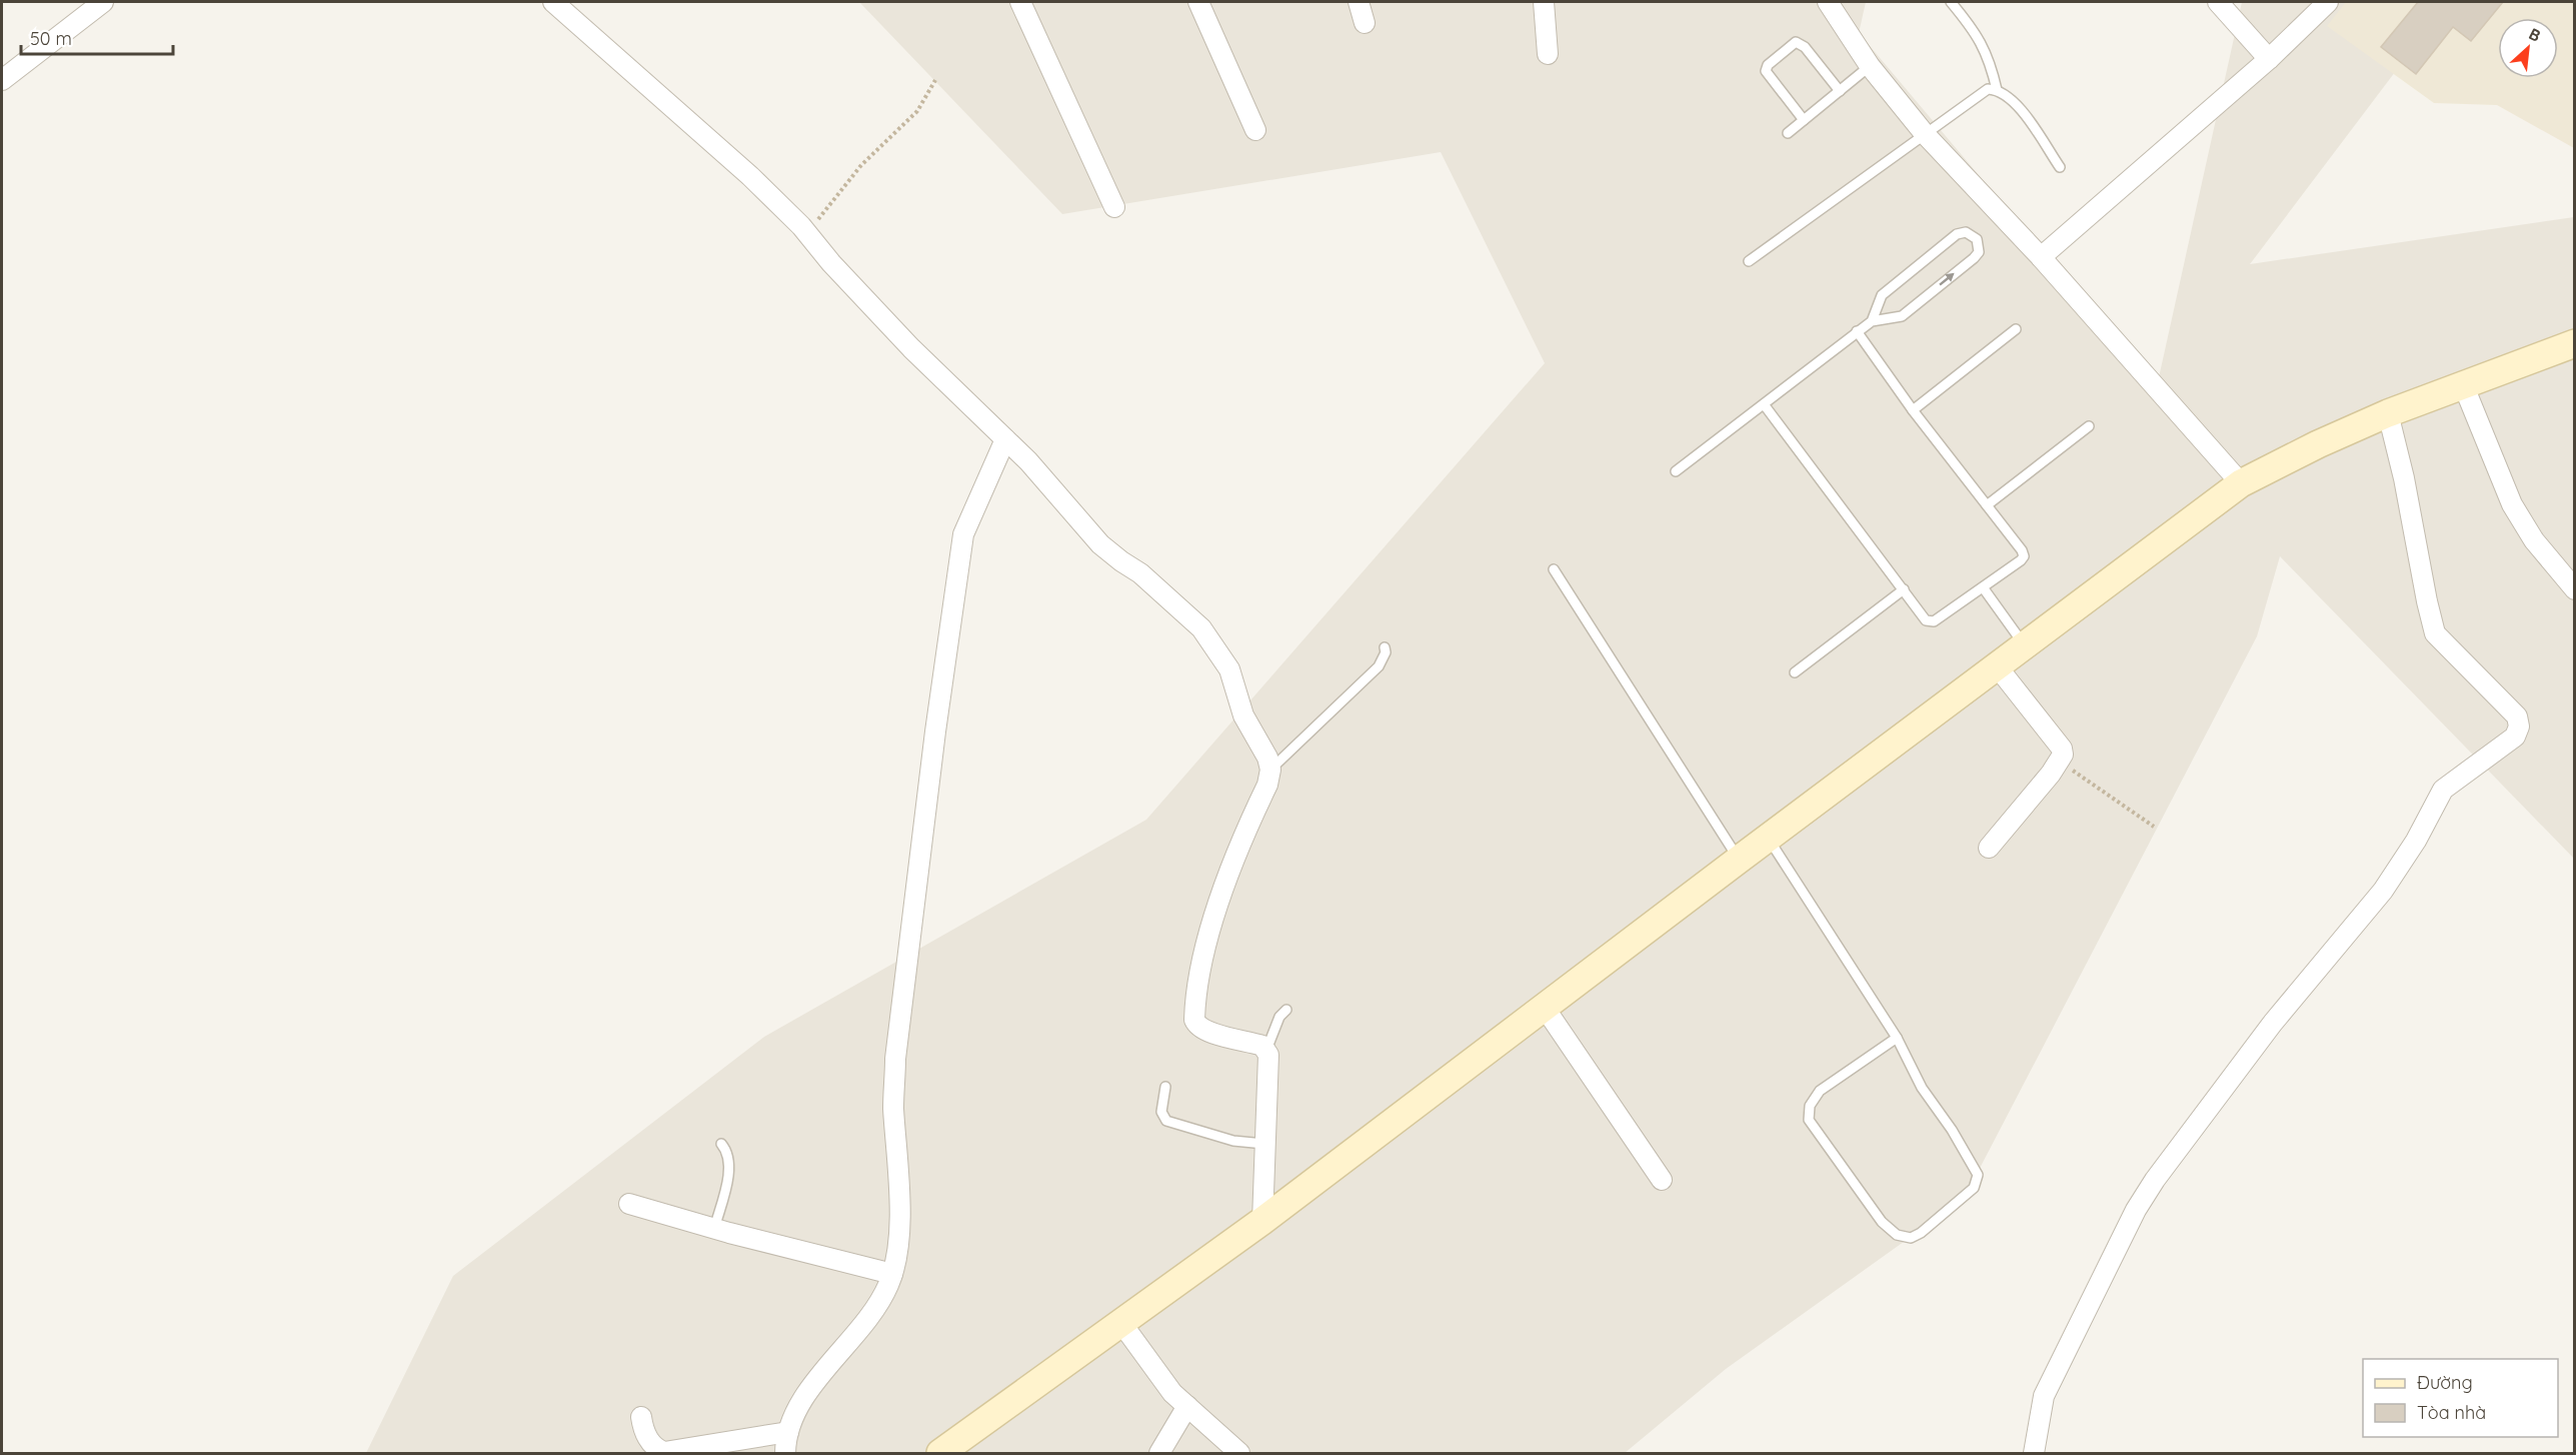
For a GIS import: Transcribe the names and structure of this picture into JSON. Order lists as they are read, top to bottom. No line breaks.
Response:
{"legend":["Đường","Tòa nhà"],"scale_bar":"50 m","north":"top right"}
